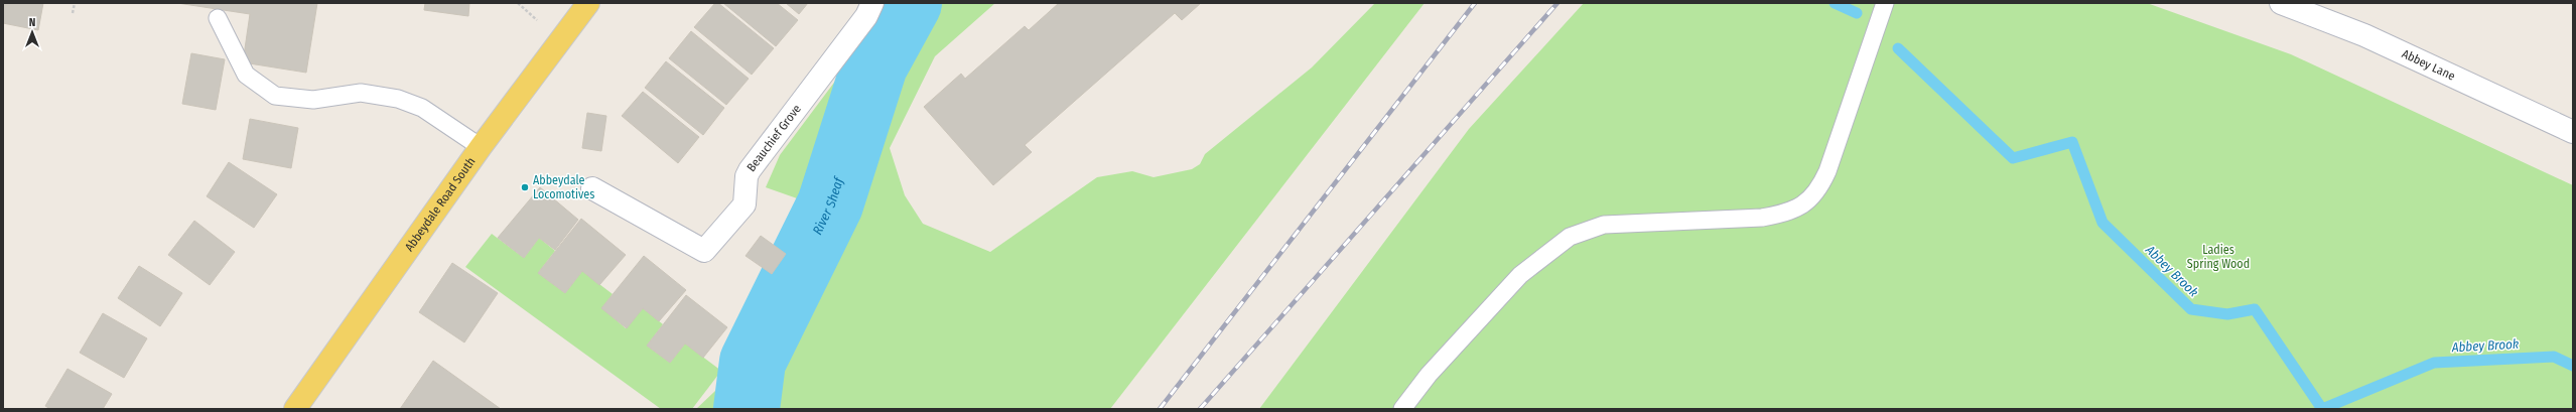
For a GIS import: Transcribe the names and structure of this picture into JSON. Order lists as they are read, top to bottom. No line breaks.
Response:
{"streets":{"main road":["Abbeydale Road South"],"street":["Abbey Lane","Beauchief Grove"]},"water":["River Sheaf","Abbey Brook"],"parks":["Ladies Spring Wood"],"places":["Abbeydale Locomotives"],"north":"top"}
